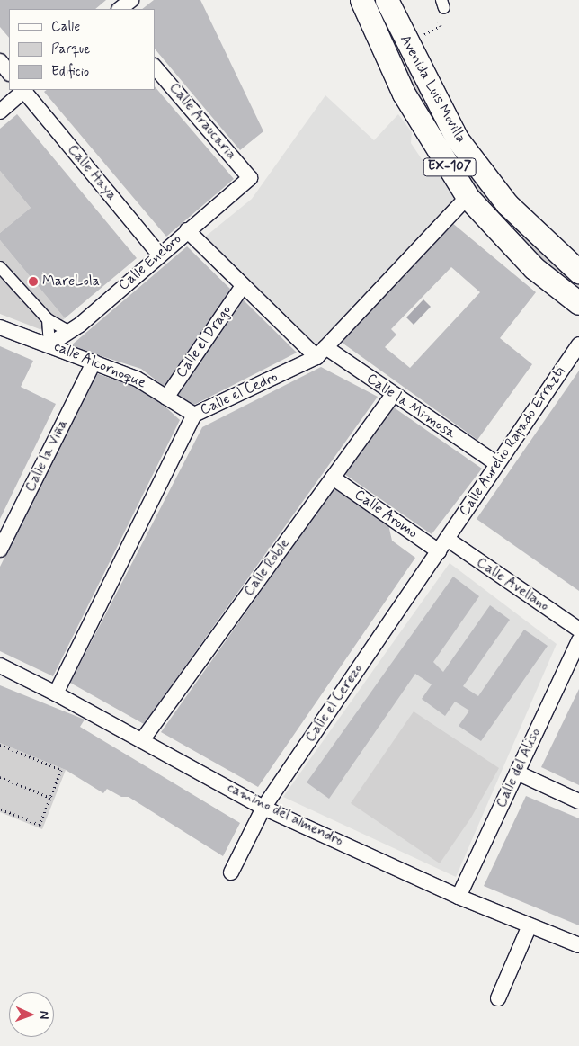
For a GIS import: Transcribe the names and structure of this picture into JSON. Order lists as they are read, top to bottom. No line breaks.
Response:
{"streets":{"main road":["Avenida Luis Movilla","EX-107"],"street":["Calle Araucaria","Calle Haya","Calle Enebro","Calle el Drago","calle Alcornoque","Calle el Cedro","Calle la Mimosa","Calle Aurelio Rapado Errazti","Calle la Viña","Calle Aromo","Calle Roble","Calle Avellano","Calle el Cerezo","Calle del Aliso","camino del almendro"]},"crossings":[["Avenida Luis Movilla","Calle el Cedro"],["Calle Araucaria","Calle Enebro"],["Calle Haya","Calle Enebro"],["Calle Enebro","calle Alcornoque"],["Calle Enebro","Calle la Mimosa"],["Calle el Drago","calle Alcornoque"],["Calle el Drago","Calle la Mimosa"],["calle Alcornoque","Calle el Cedro"],["calle Alcornoque","Calle la Viña"],["Calle el Cedro","Calle la Mimosa"],["Calle el Cedro","camino del almendro"],["Calle la Mimosa","Calle Aurelio Rapado Errazti"],["Calle la Mimosa","Calle Roble"],["Calle Aurelio Rapado Errazti","Calle Aromo"],["Calle Aurelio Rapado Errazti","Calle Avellano"],["Calle Aurelio Rapado Errazti","Calle el Cerezo"],["Calle Aromo","Calle Roble"],["Calle Aromo","Calle Avellano"],["Calle Aromo","Calle el Cerezo"],["Calle Roble","camino del almendro"],["Calle Avellano","Calle el Cerezo"],["Calle el Cerezo","camino del almendro"],["Calle del Aliso","camino del almendro"]],"places":["MareLola"],"legend":["Calle","Parque","Edificio"],"north":"right"}
